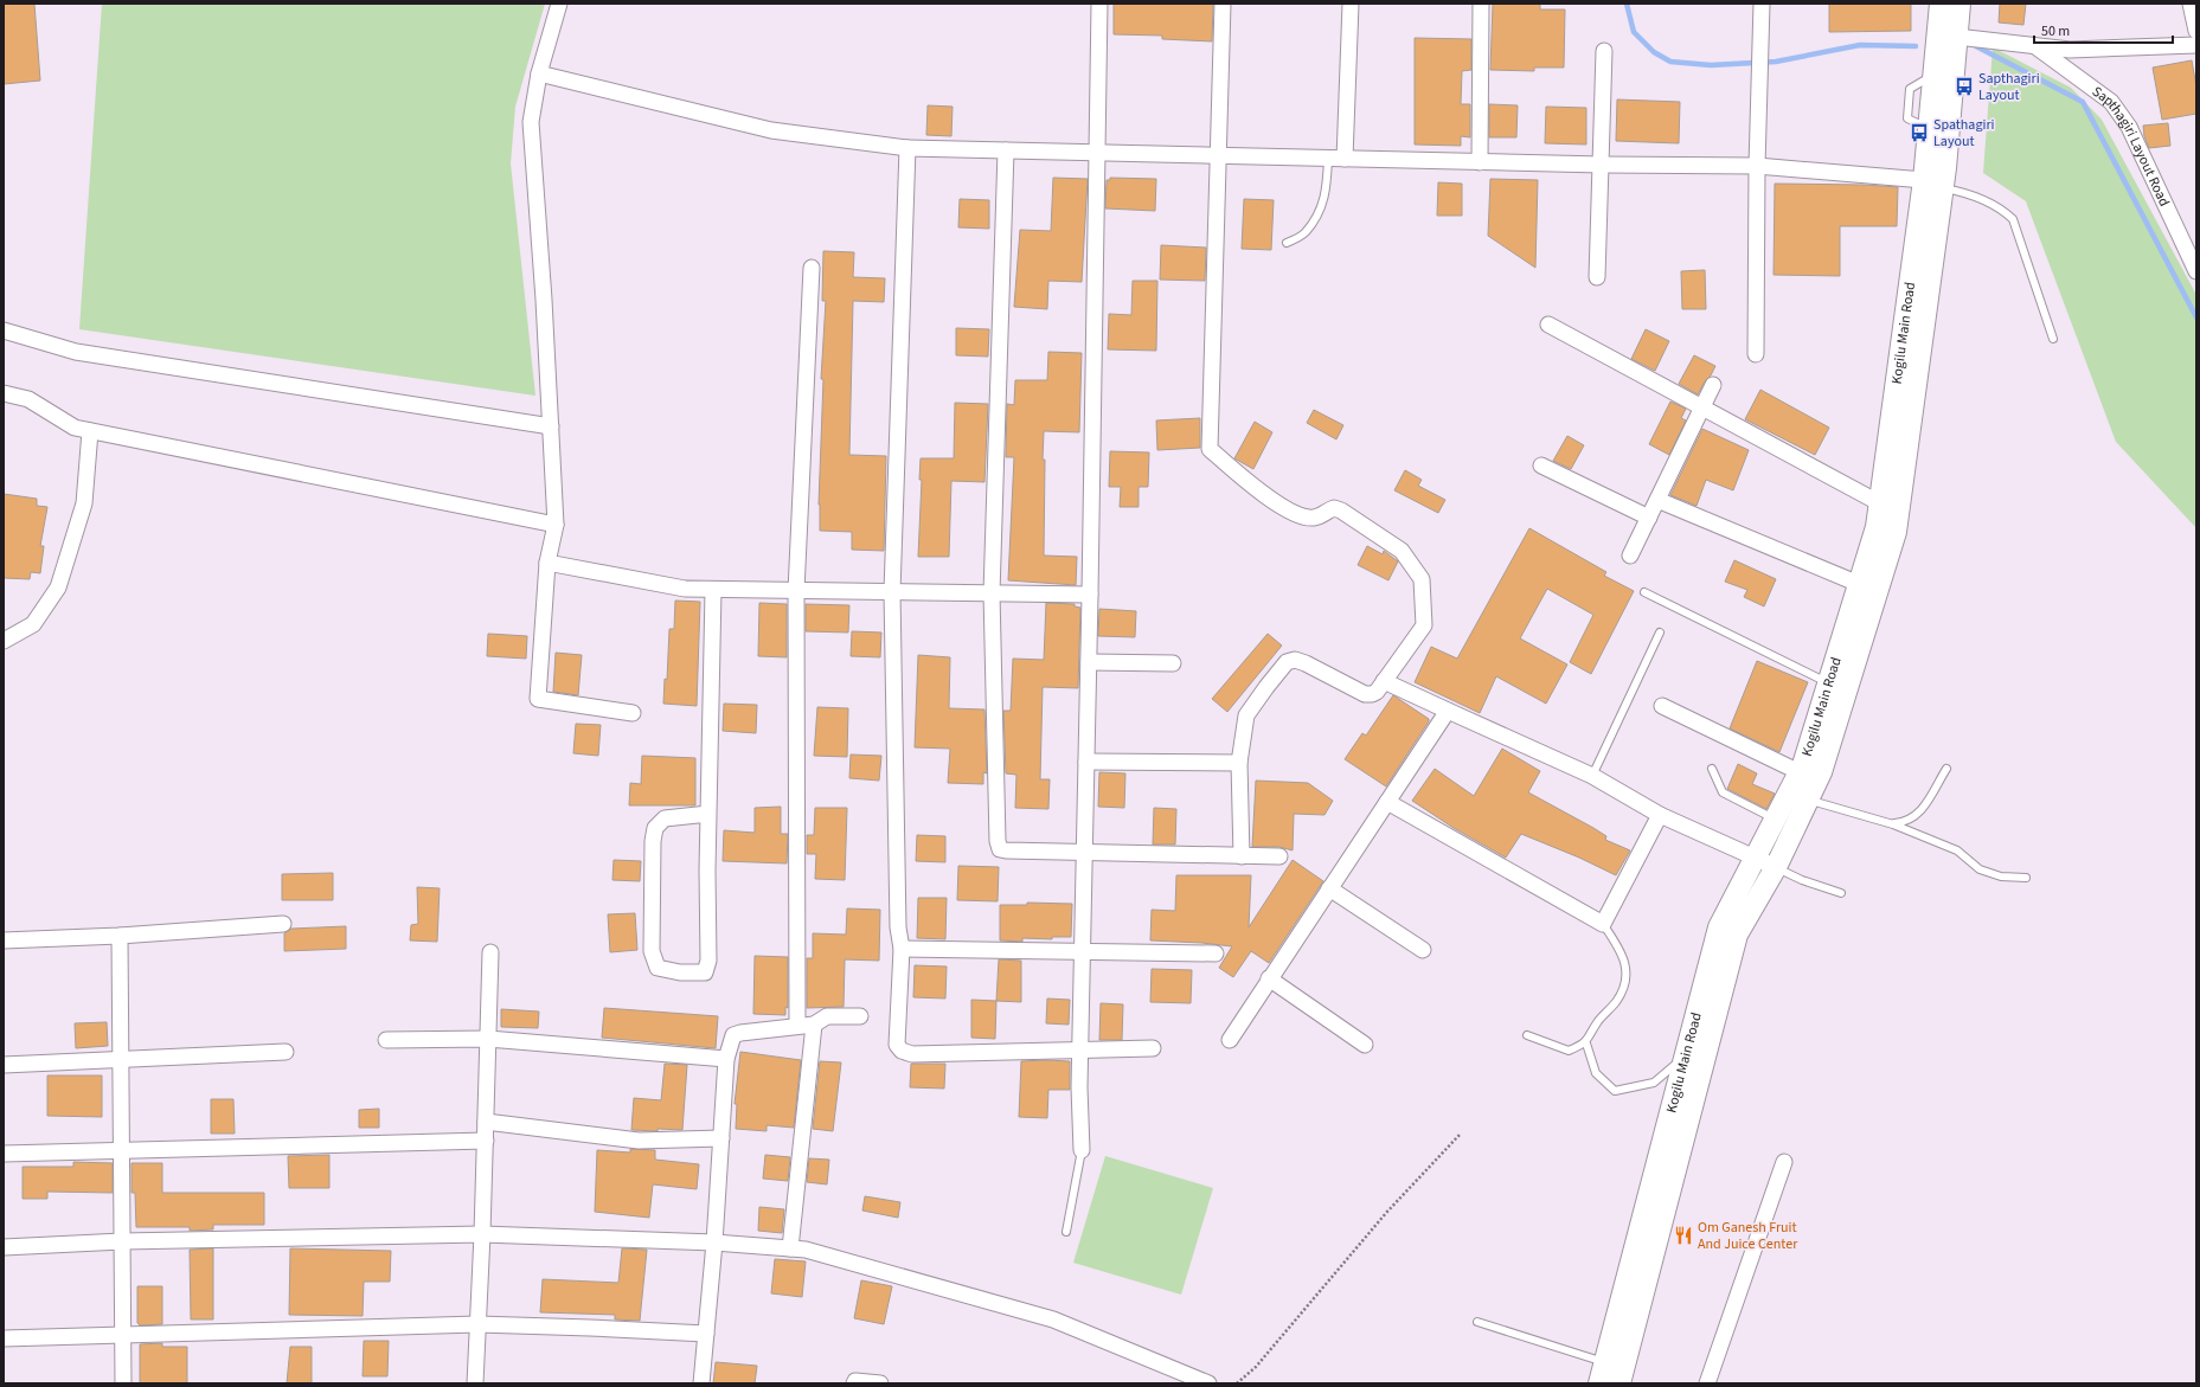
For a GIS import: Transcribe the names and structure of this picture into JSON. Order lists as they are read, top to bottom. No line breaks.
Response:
{"streets":{"main road":["Kogilu Main Road"],"street":["Sapthagiri Layout Road"]},"crossings":[["Sapthagiri Layout Road","Kogilu Main Road"]],"places":{"bus stop":["Sapthagiri Layout","Spathagiri Layout"],"restaurant":["Om Ganesh Fruit And Juice Center"]},"scale_bar":"50 m"}
